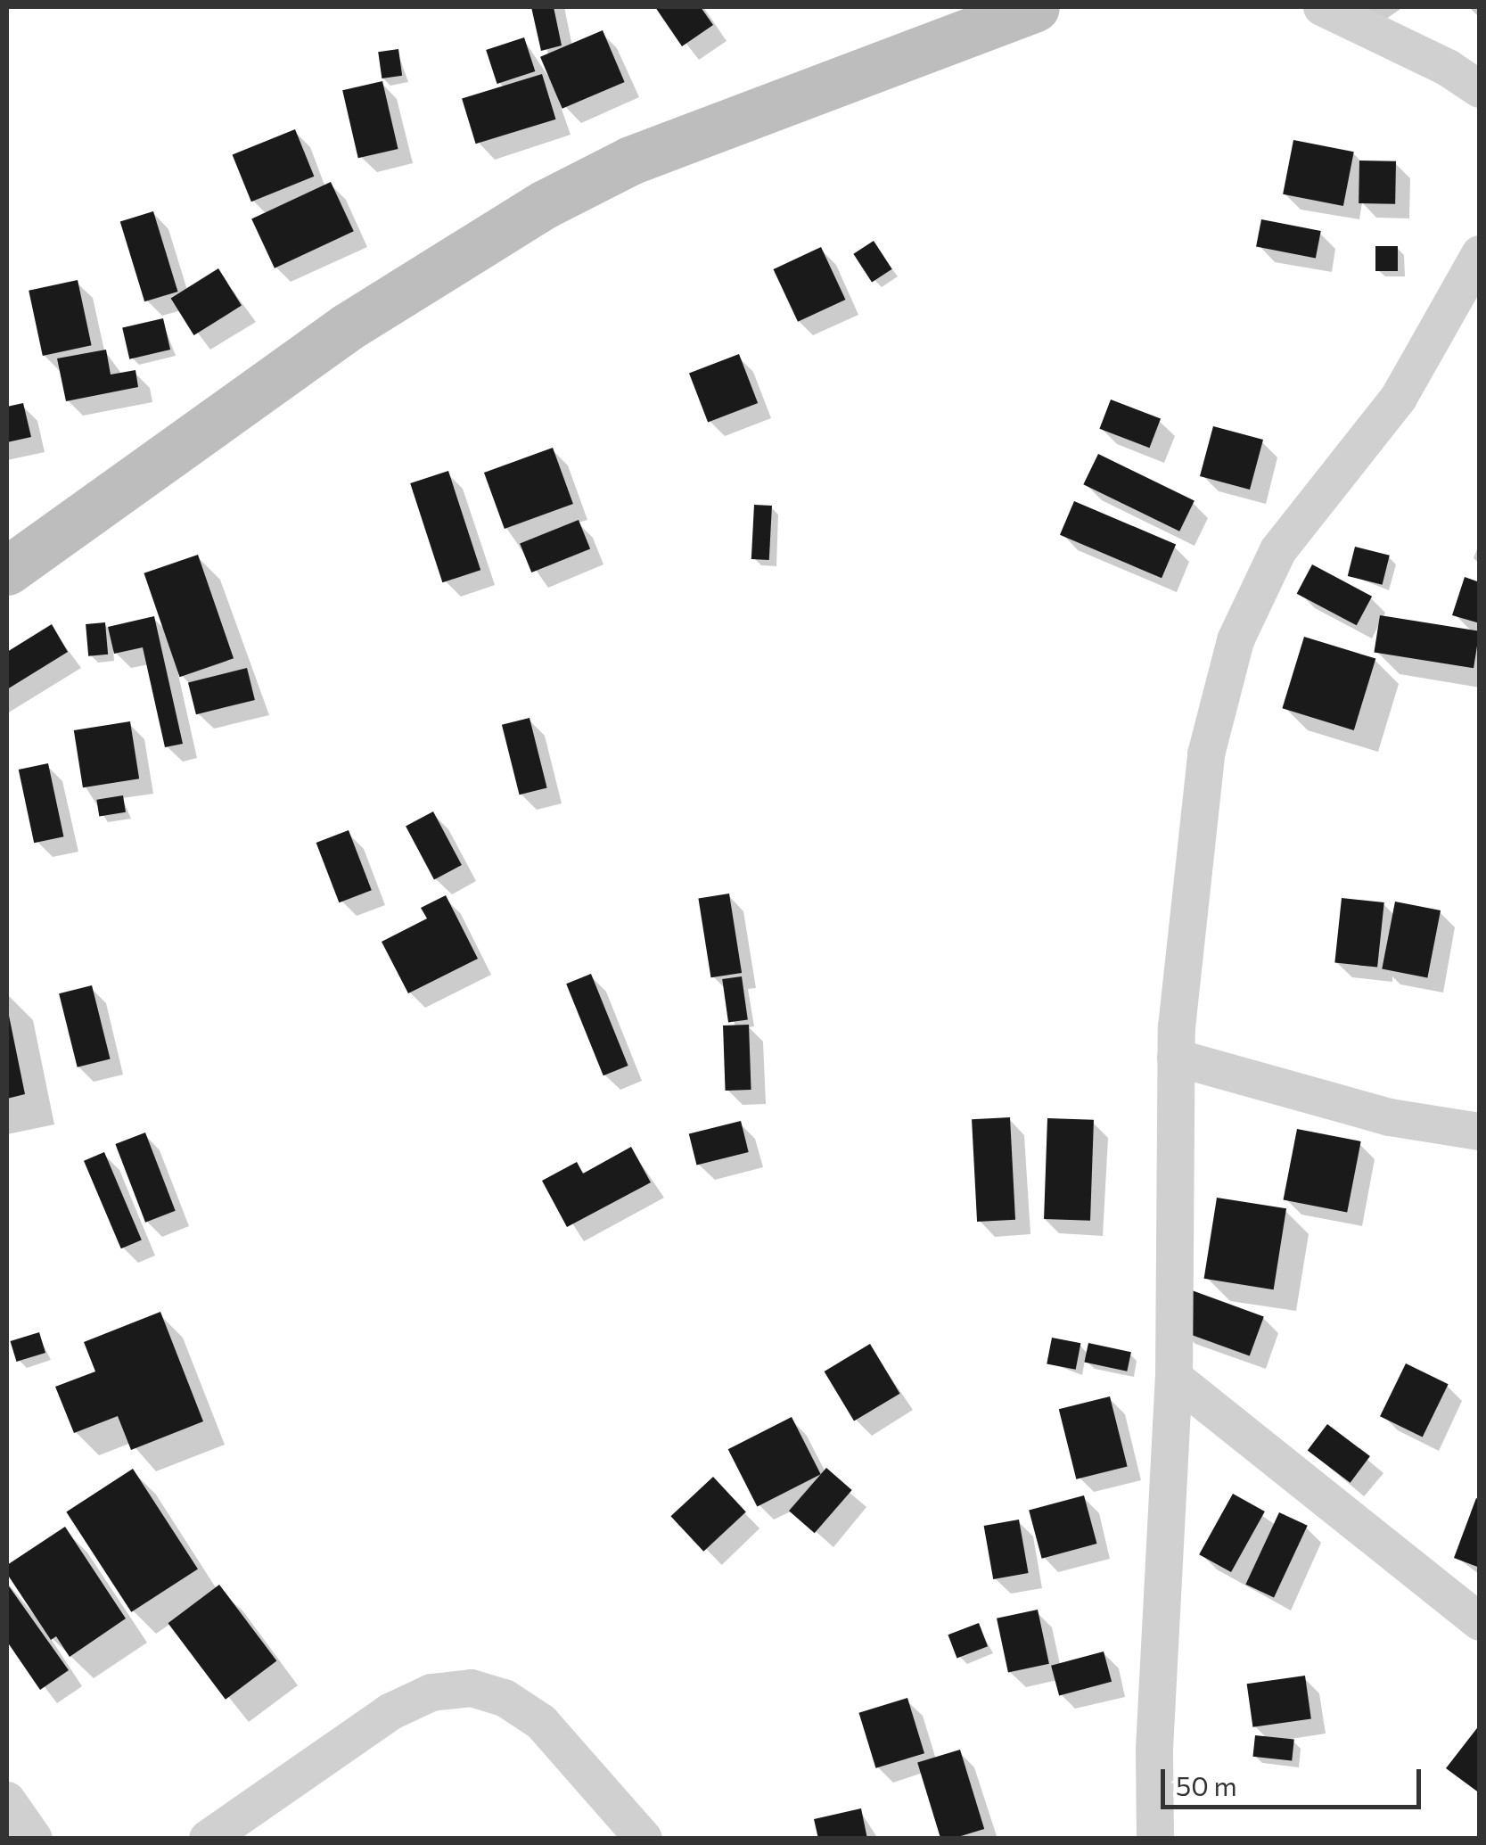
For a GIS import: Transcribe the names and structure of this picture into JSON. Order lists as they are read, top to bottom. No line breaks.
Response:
{"scale_bar":"50 m"}
